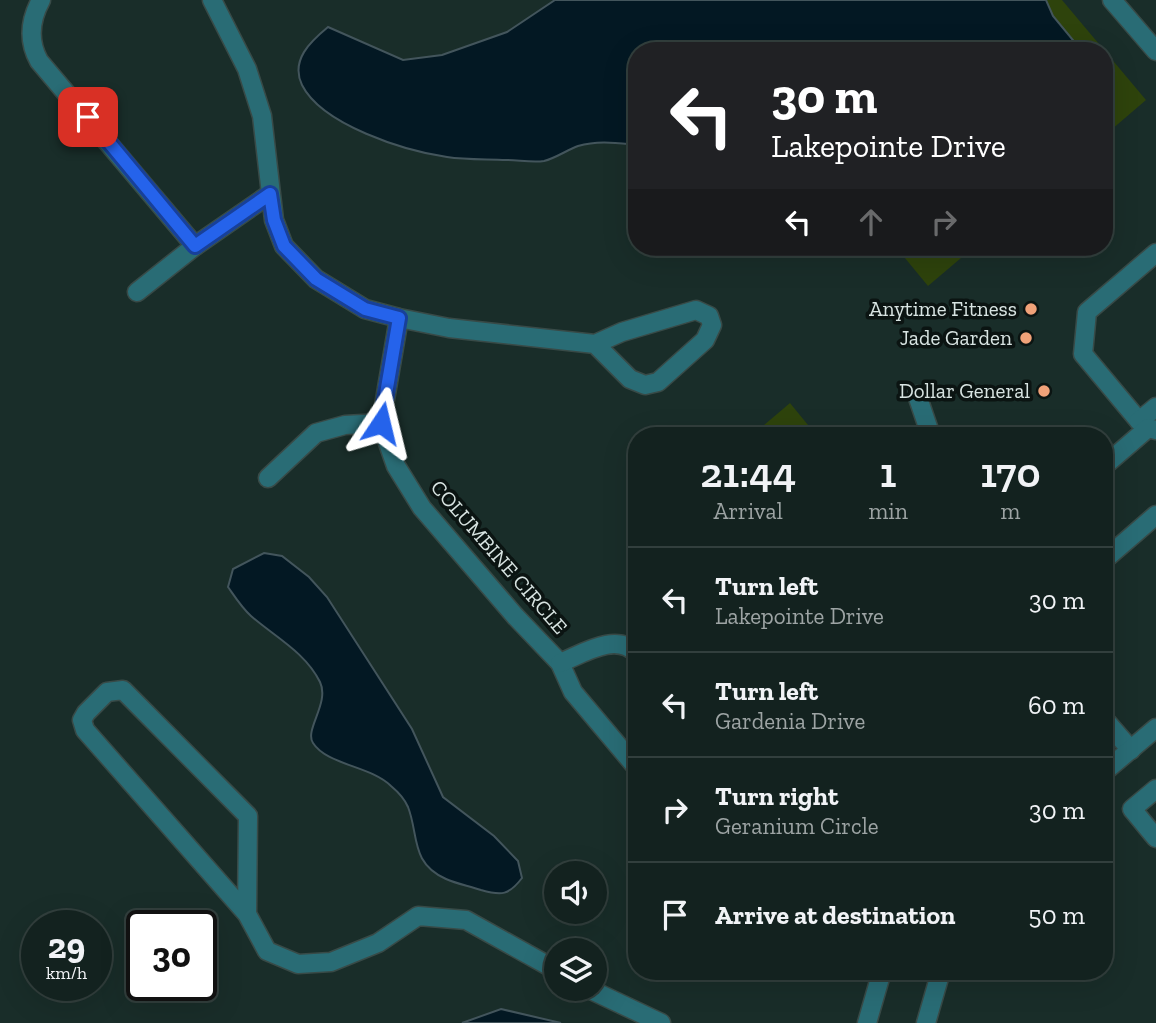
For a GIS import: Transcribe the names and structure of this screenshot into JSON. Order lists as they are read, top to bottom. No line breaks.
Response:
{"streets":{"street":["COLUMBINE CIRCLE"]},"places":["Anytime Fitness","Jade Garden","Dollar General"],"page":{"turn":["30 m","Lakepointe Drive"],"eta":["21:44","Arrival","1","min","170","m"],"list":[{"name":"Turn left","note":"Lakepointe Drive","value":"30 m"},{"name":"Turn left","note":"Gardenia Drive","value":"60 m"},{"name":"Turn right","note":"Geranium Circle","value":"30 m"},{"name":"Arrive at destination","value":"50 m"}],"speed":"29 km/h","limit":"30"}}
